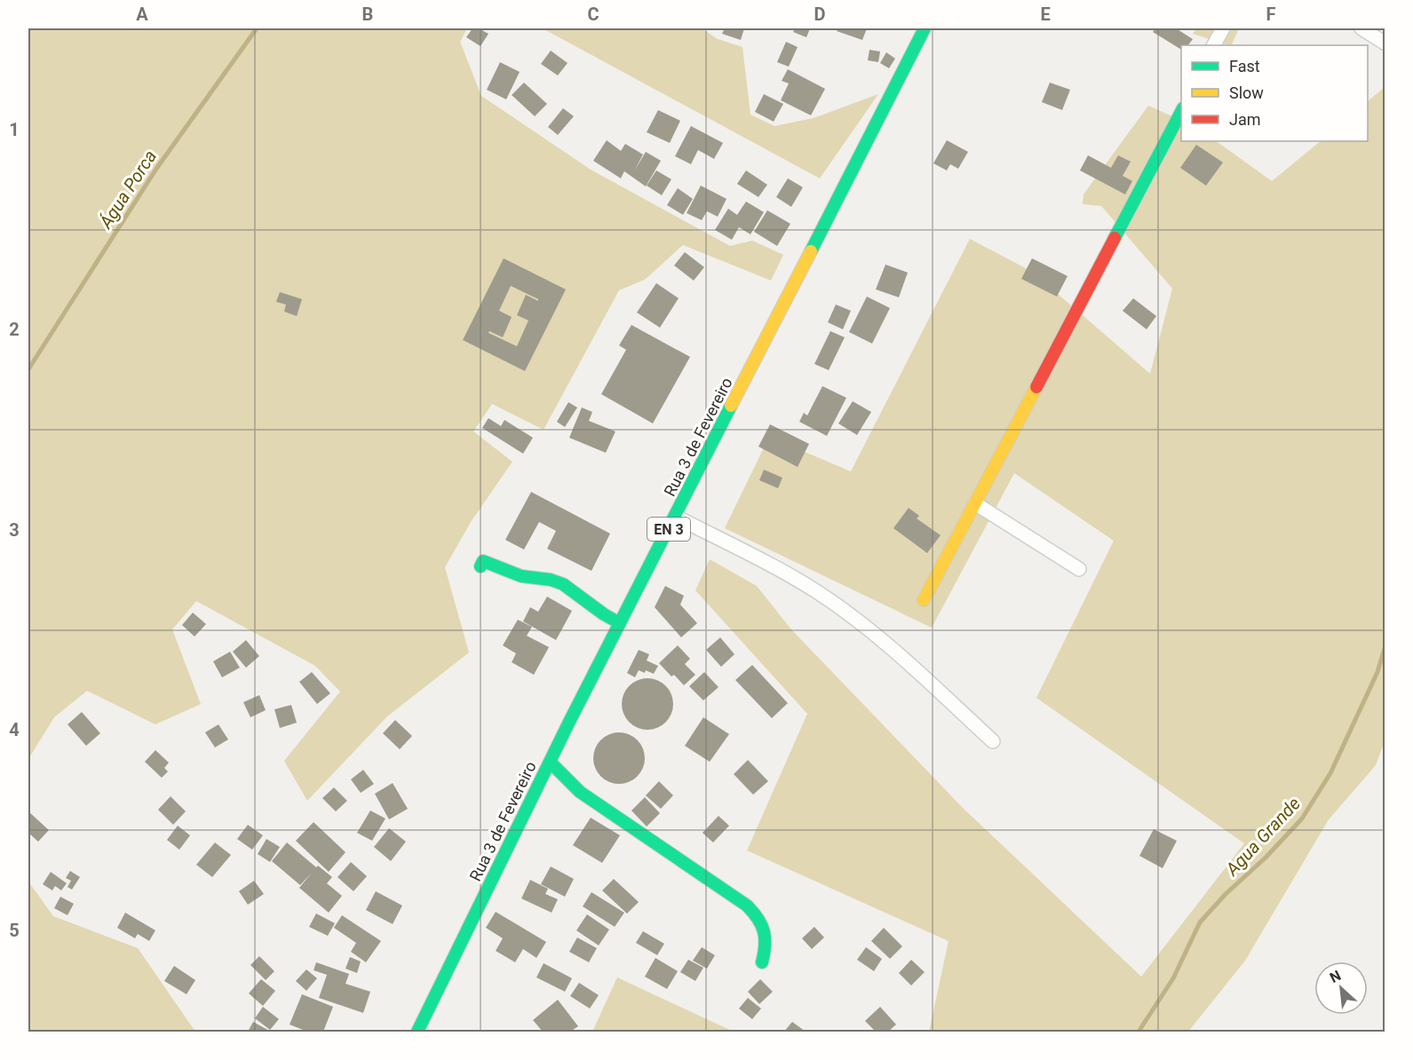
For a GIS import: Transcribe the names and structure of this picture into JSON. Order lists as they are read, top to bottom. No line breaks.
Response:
{"streets":{"main road":["Rua 3 de Fevereiro","EN 3"]},"water":["Água Porca","Agua Grande"],"legend":["Fast","Slow","Jam"],"north":"top left","grid":{"columns":["A","B","C","D","E","F"],"rows":["1","2","3","4","5"]}}
